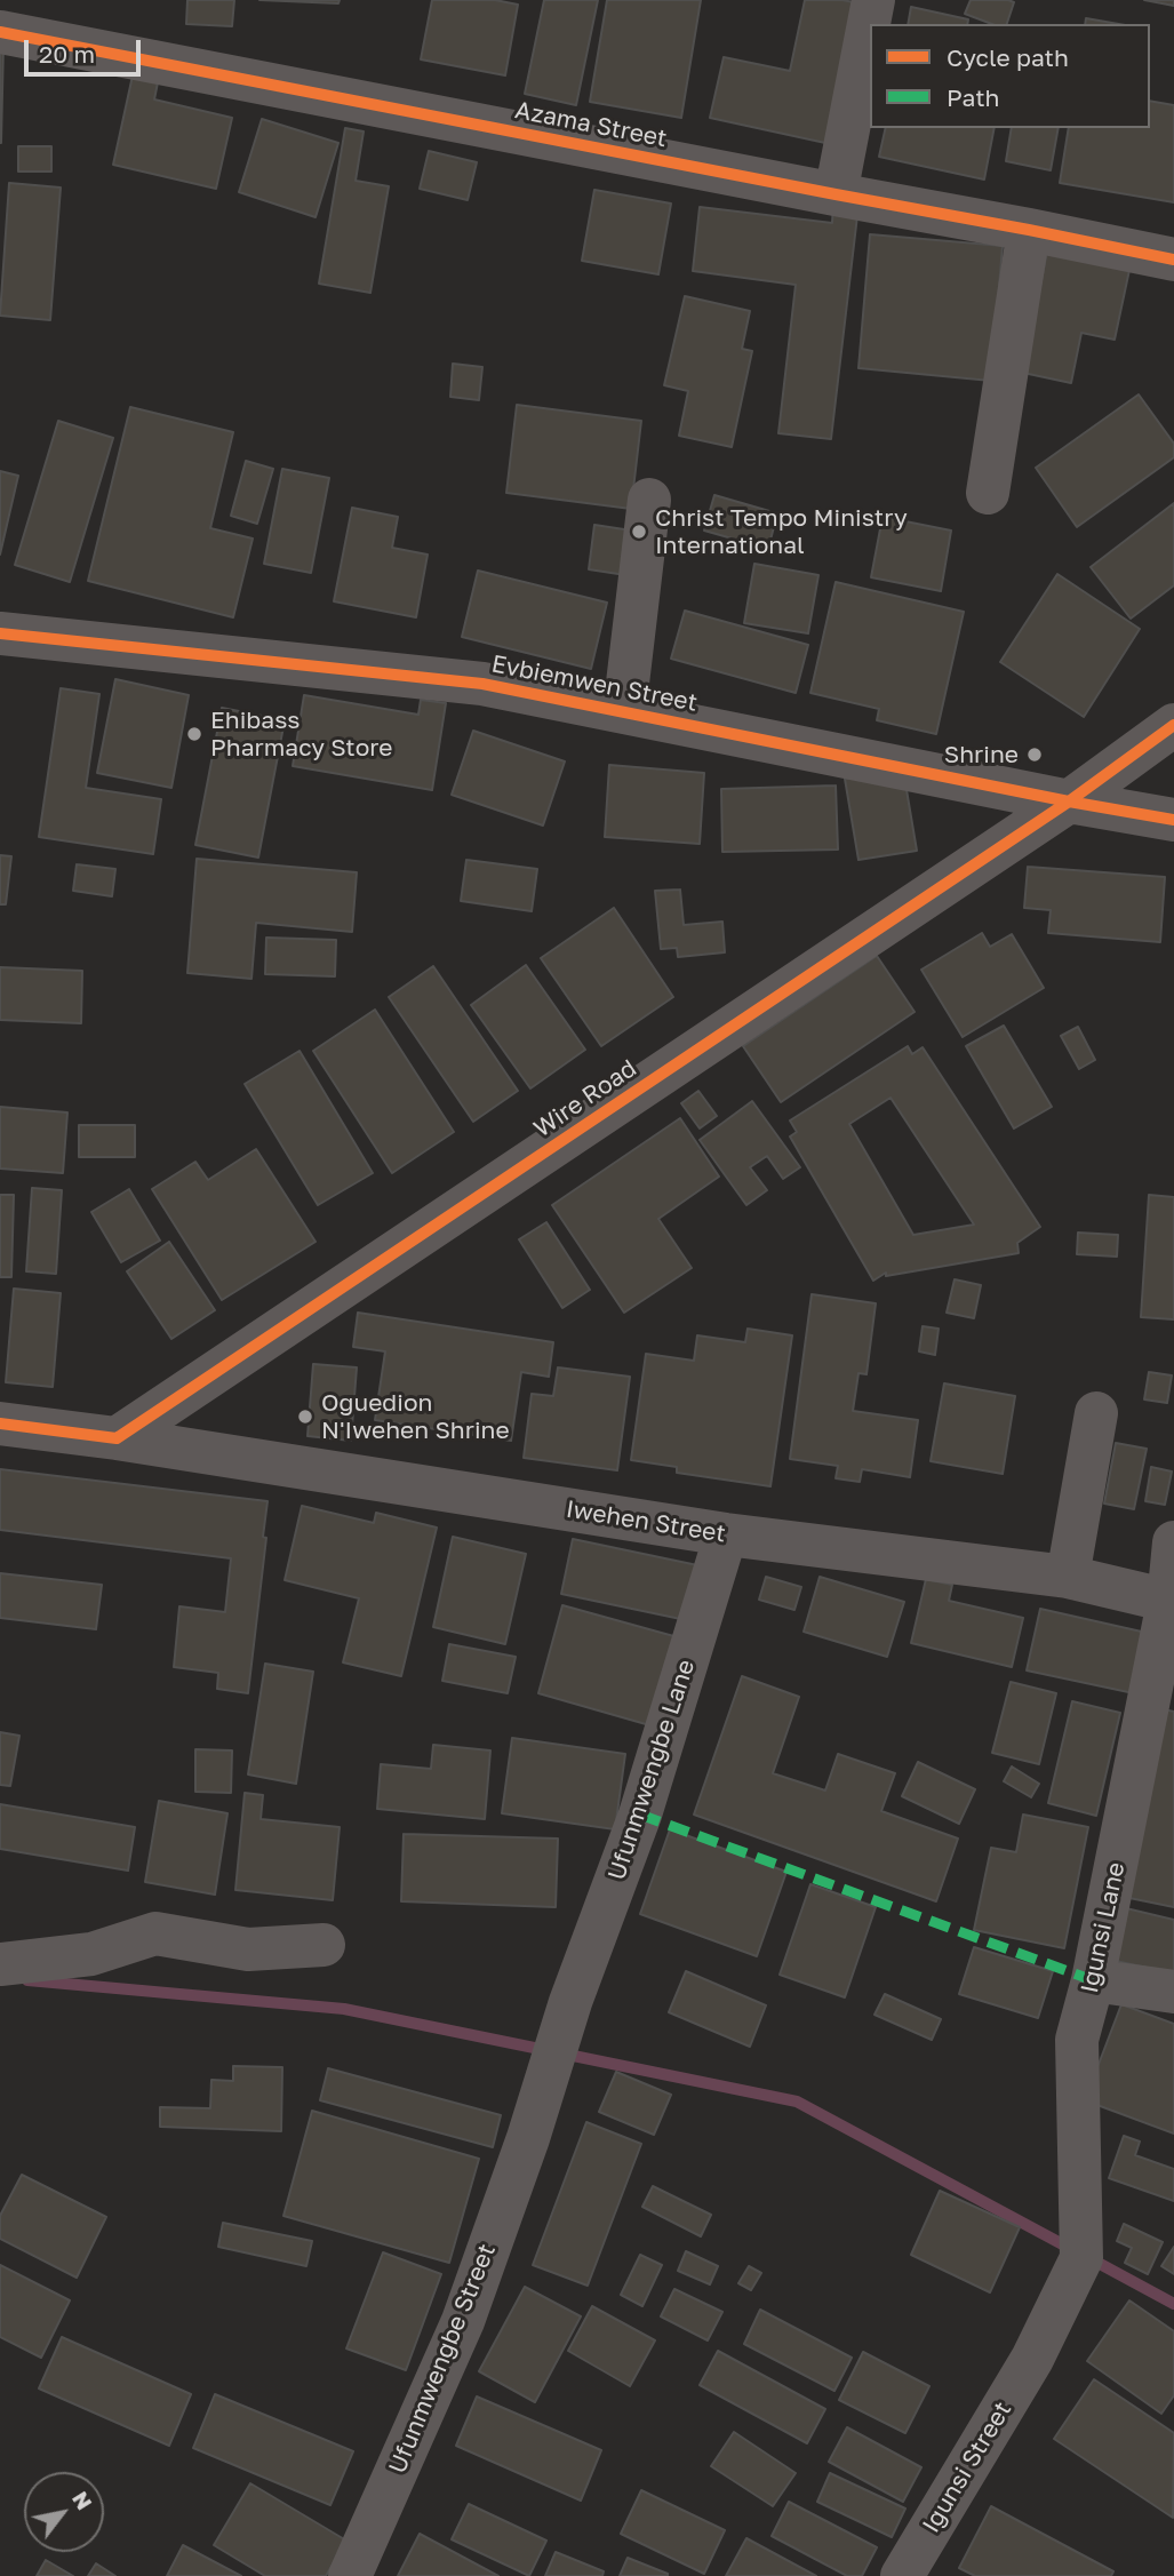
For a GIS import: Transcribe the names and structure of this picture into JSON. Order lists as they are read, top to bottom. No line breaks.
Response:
{"streets":{"street":["Azama Street","Evbiemwen Street","Wire Road","Iwehen Street","Ufunmwengbe Lane","Igunsi Lane","Ufunmwengbe Street","Igunsi Street"]},"crossings":[["Evbiemwen Street","Wire Road"],["Wire Road","Iwehen Street"],["Iwehen Street","Ufunmwengbe Lane"],["Iwehen Street","Igunsi Lane"],["Ufunmwengbe Lane","Ufunmwengbe Street"],["Igunsi Lane","Igunsi Street"]],"places":["Christ Tempo Ministry International","Ehibass Pharmacy Store","Shrine","Oguedion N'Iwehen Shrine"],"legend":["Cycle path","Path"],"scale_bar":"20 m","north":"top right"}
